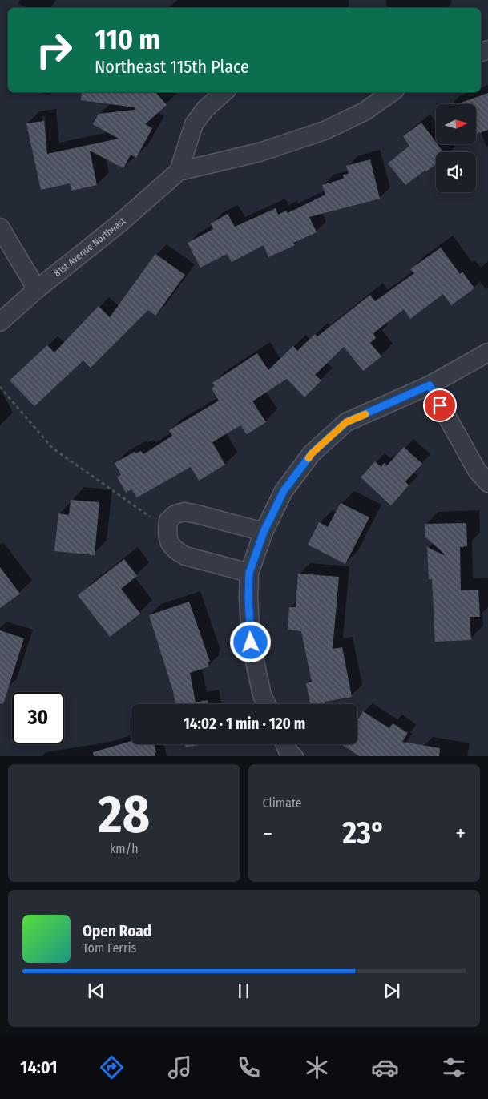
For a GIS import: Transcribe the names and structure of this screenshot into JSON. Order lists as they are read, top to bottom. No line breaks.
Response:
{"streets":{"street":["81st Avenue Northeast"]},"north":"right","page":{"turn":["110 m","Northeast 115th Place"],"limit":"30","trip":"14:02 · 1 min · 120 m","tile":[["28","km/h"],"Climate"],"heat":["−","23°","+"],"song":["Open Road","Tom Ferris"],"tabs":"14:01"}}
